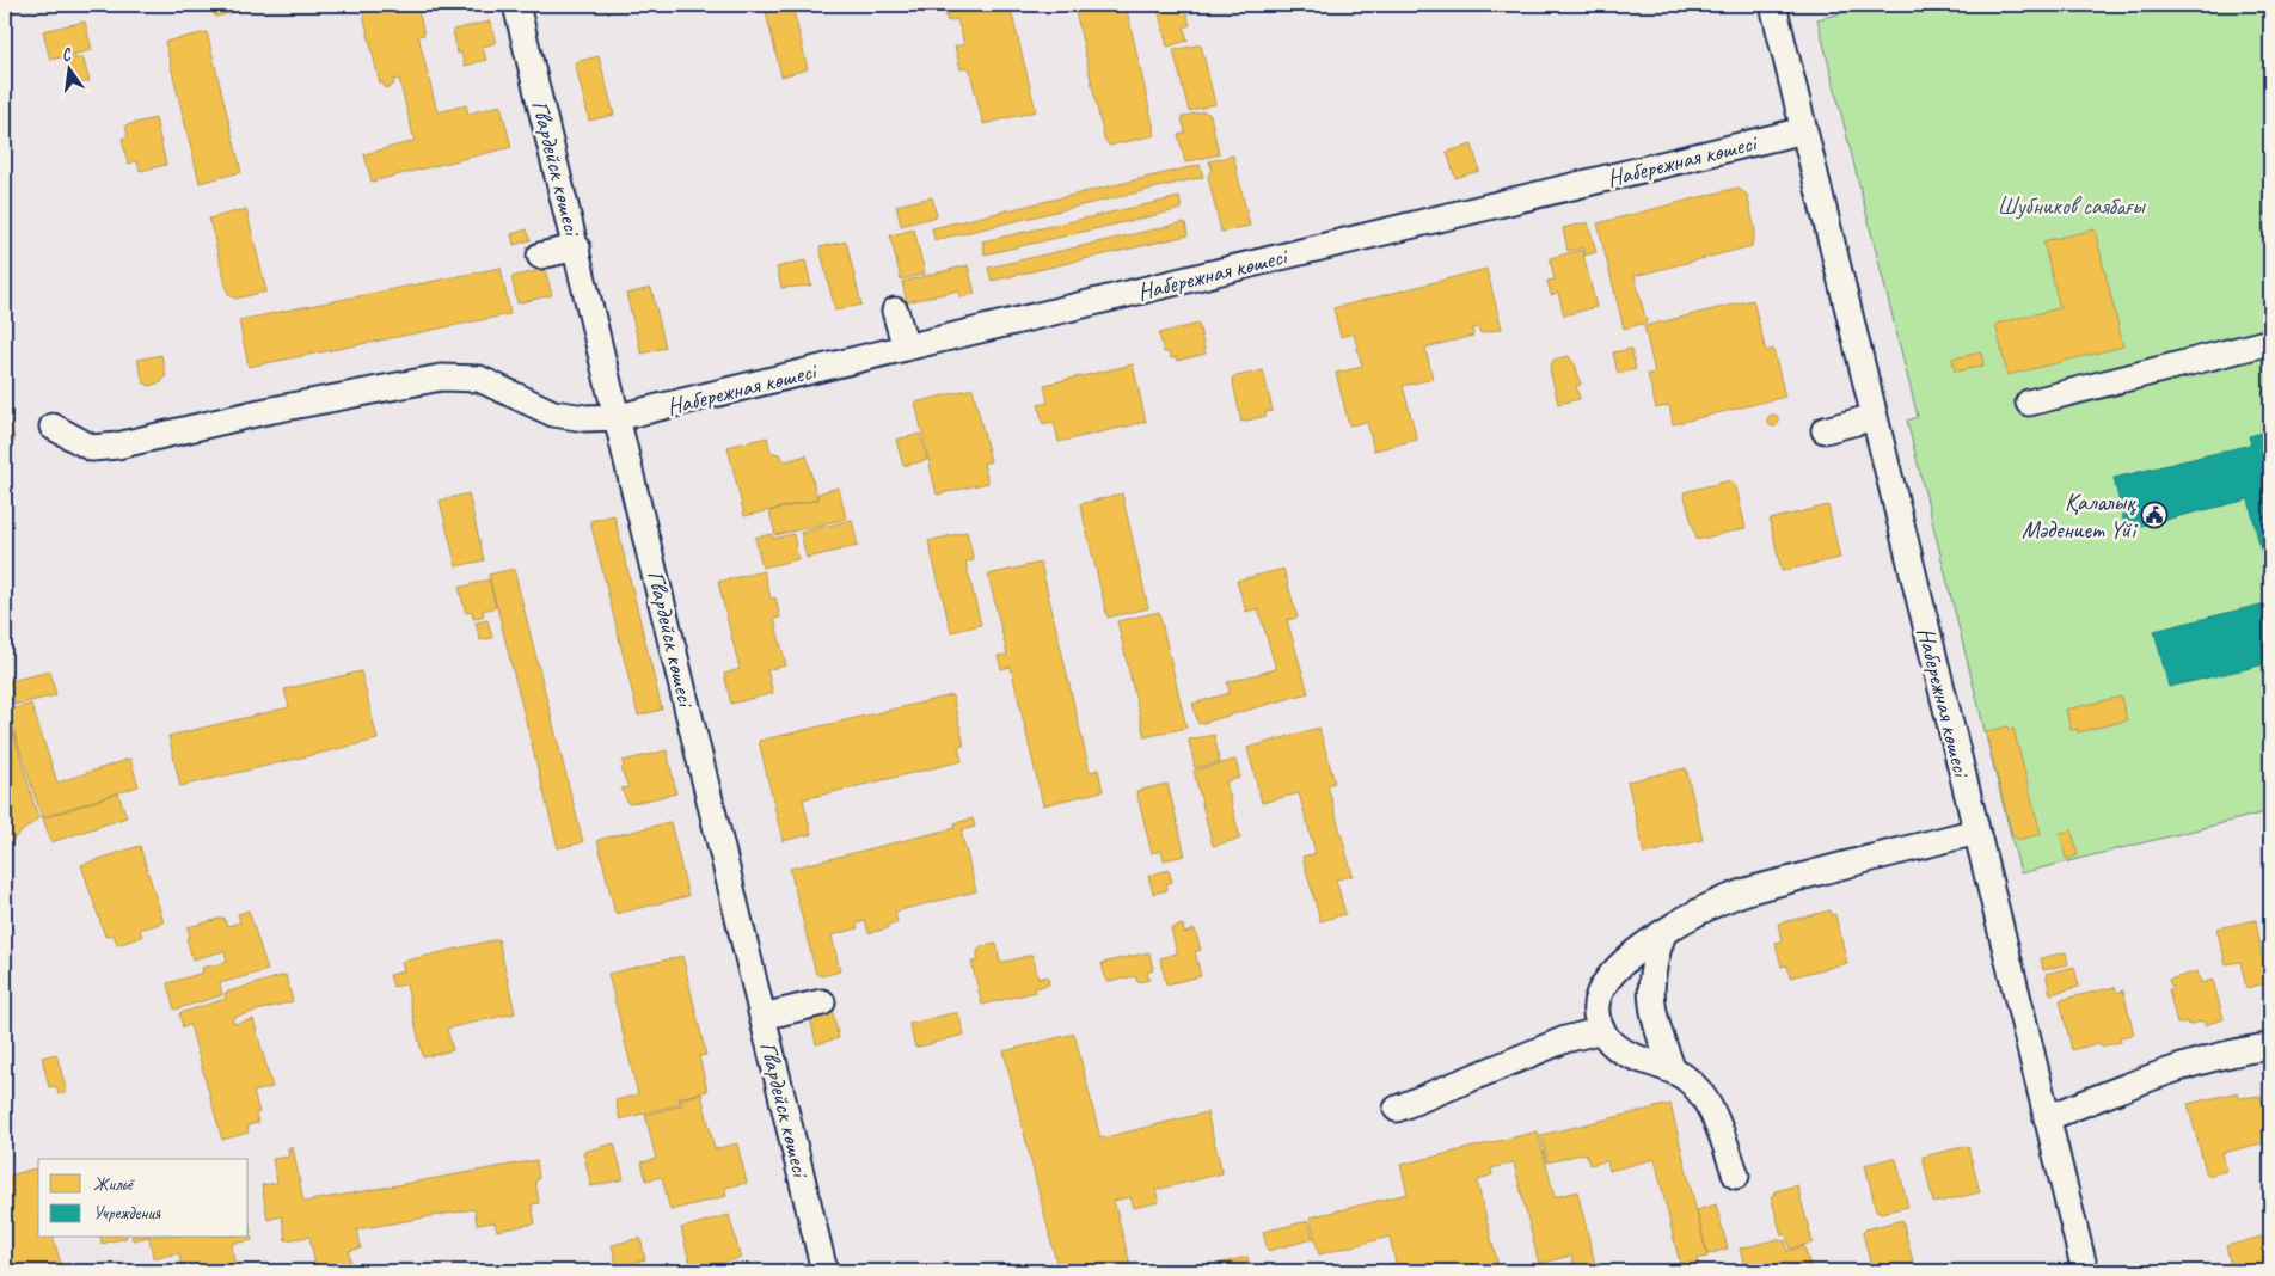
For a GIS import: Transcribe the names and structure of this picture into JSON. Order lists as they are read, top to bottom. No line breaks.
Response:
{"streets":{"street":["Набережная көшесі","Гвардейск көшесі"]},"crossings":[["Набережная көшесі","Гвардейск көшесі"]],"parks":["Шубников саябағы"],"places":{"public building":["Қалалық Мәдениет Үйі"]},"legend":["Жильё","Учреждения"],"north":"top"}
